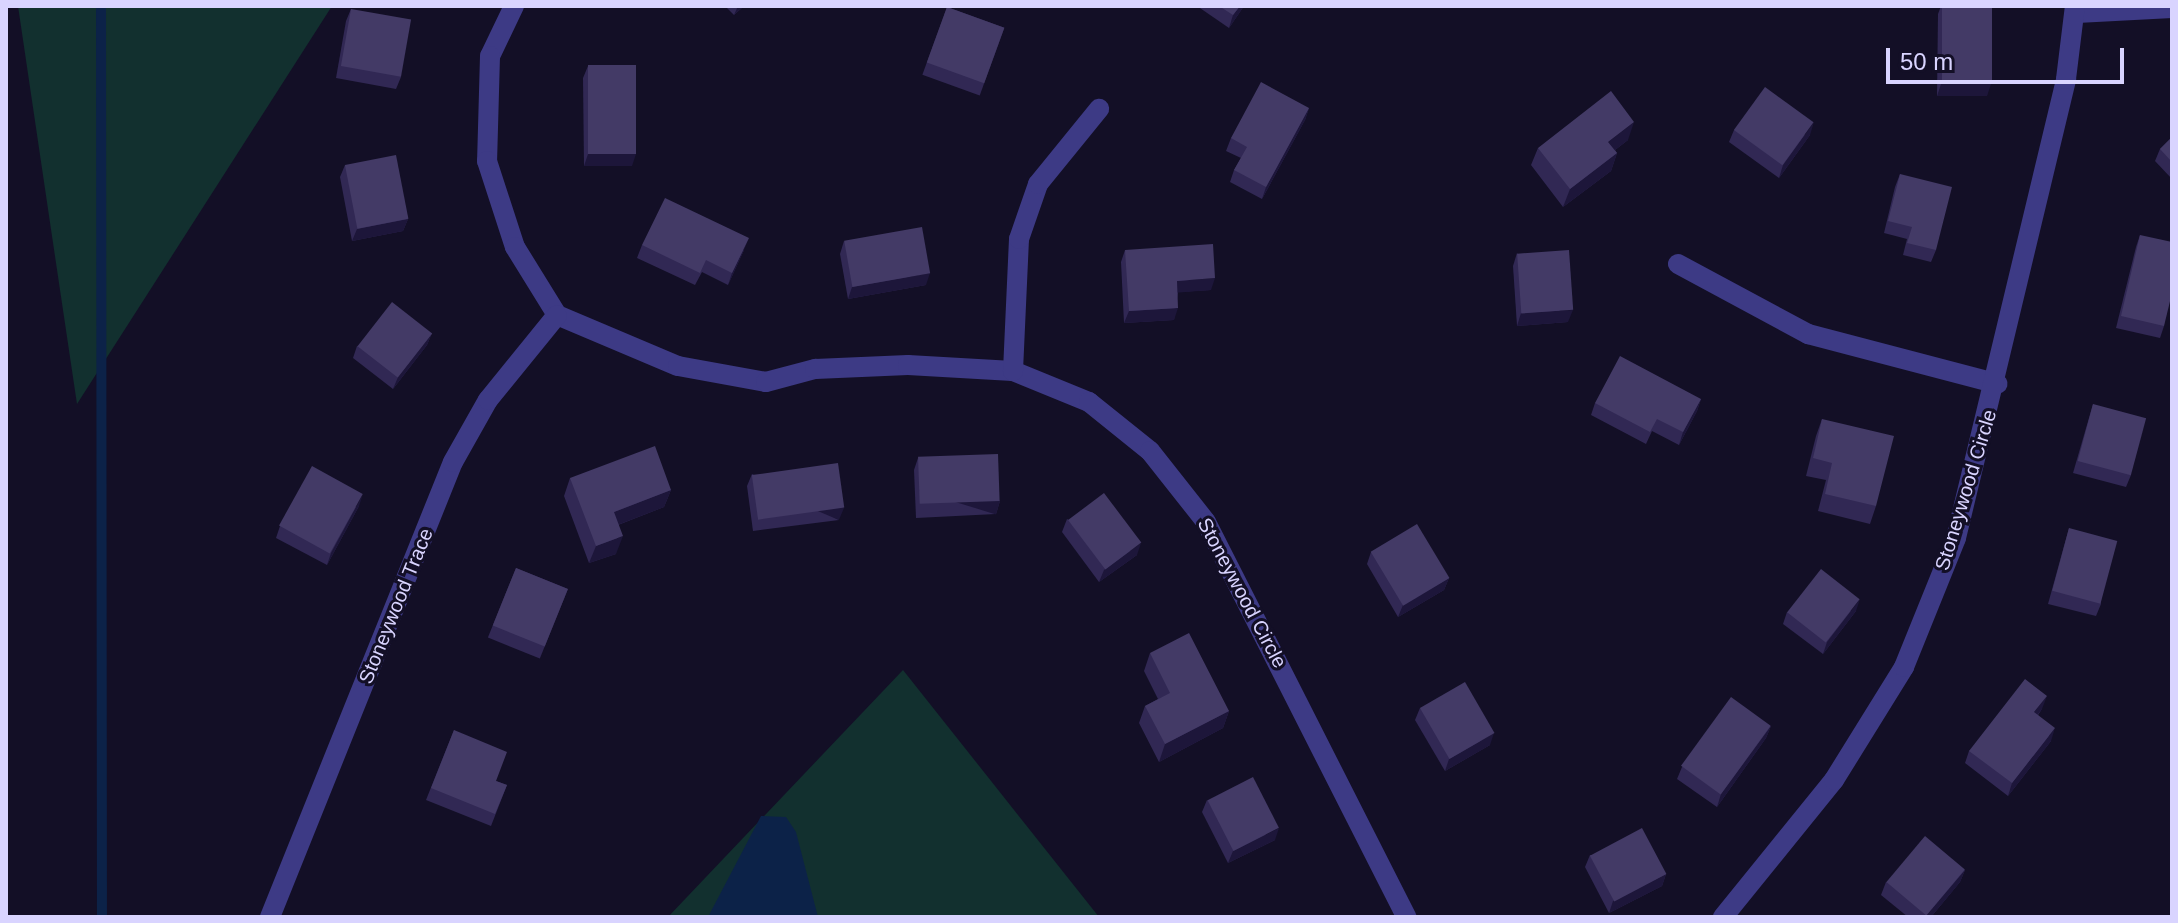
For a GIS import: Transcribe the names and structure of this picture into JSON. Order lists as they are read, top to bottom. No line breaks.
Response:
{"streets":{"street":["Stoneywood Circle","Stoneywood Trace"]},"crossings":[["Stoneywood Circle","Stoneywood Trace"]],"scale_bar":"50 m"}
